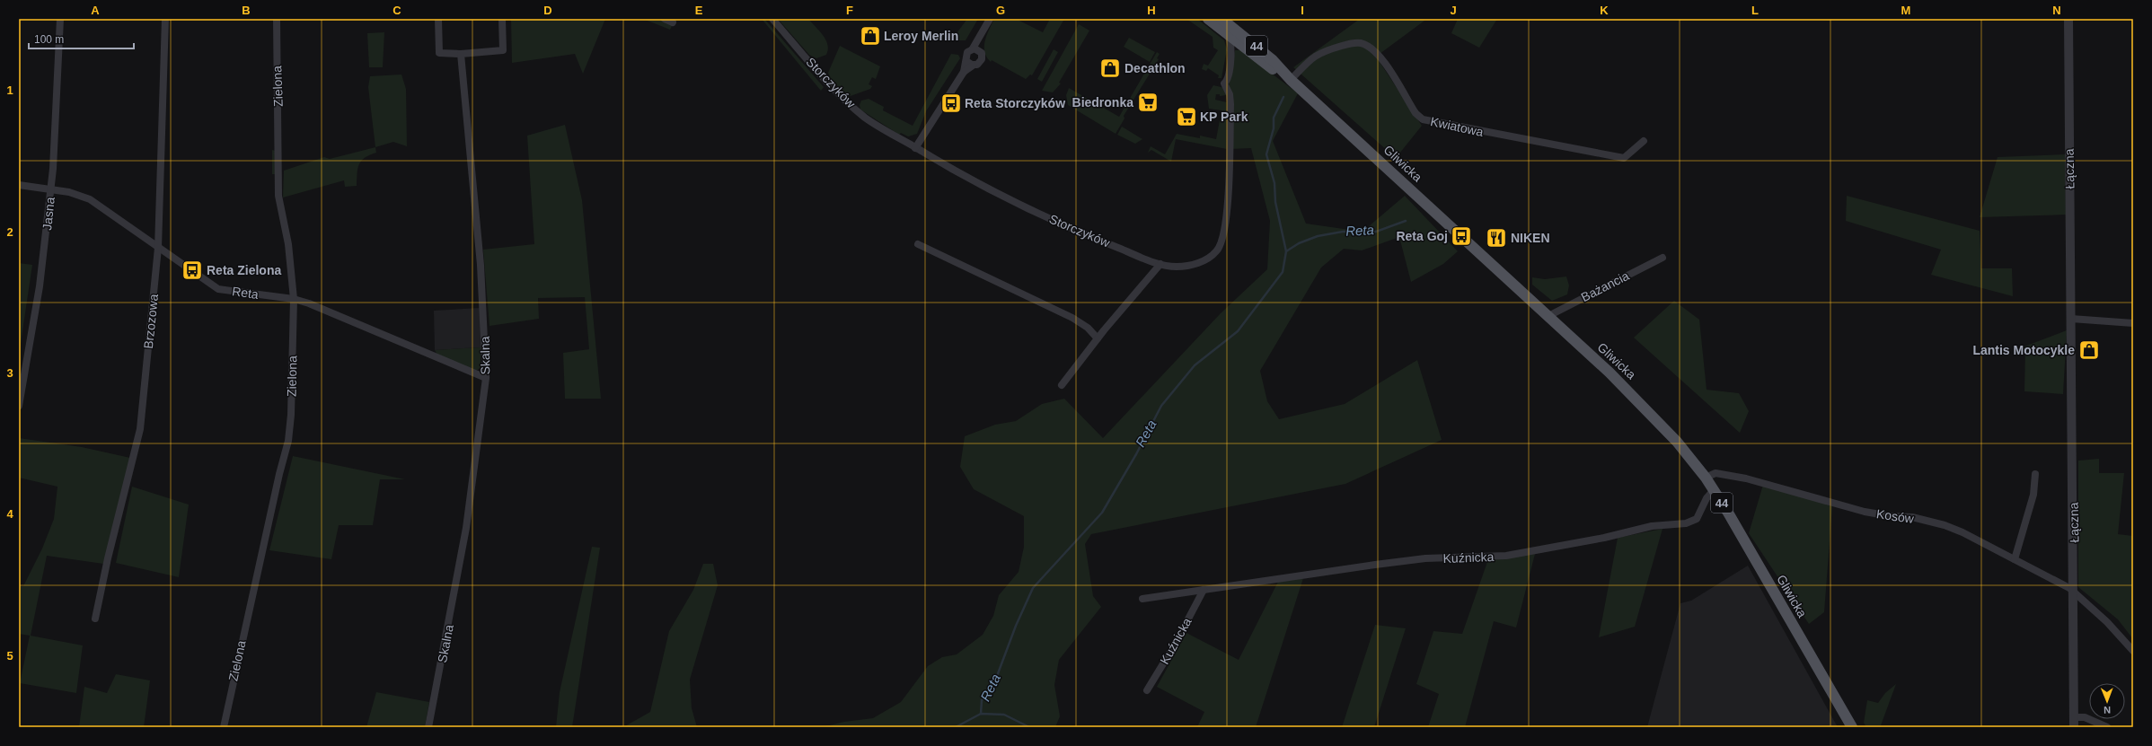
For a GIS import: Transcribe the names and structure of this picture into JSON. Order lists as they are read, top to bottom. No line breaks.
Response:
{"streets":{"main road":["44","Gliwicka"],"street":["Storczyków","Zielona","Kwiatowa","Łączna","Jasna","Bażancia","Reta","Brzozowa","Skalna","Kosów","Kuźnicka"]},"crossings":[["Storczyków","Gliwicka"],["Zielona","Reta"],["Kwiatowa","Gliwicka"],["Gliwicka","Bażancia"],["Gliwicka","Kosów"],["Gliwicka","Kuźnicka"],["Łączna","Kosów"],["Jasna","Reta"],["Reta","Brzozowa"],["Reta","Skalna"]],"water":["Reta"],"places":{"shop":["Leroy Merlin","Decathlon","Lantis Motocykle"],"supermarket":["Biedronka","KP Park"],"bus stop":["Reta Storczyków","Reta Goj","Reta Zielona"],"restaurant":["NIKEN"]},"scale_bar":"100 m","north":"bottom","grid":{"columns":["A","B","C","D","E","F","G","H","I","J","K","L","M","N"],"rows":["1","2","3","4","5"]}}
